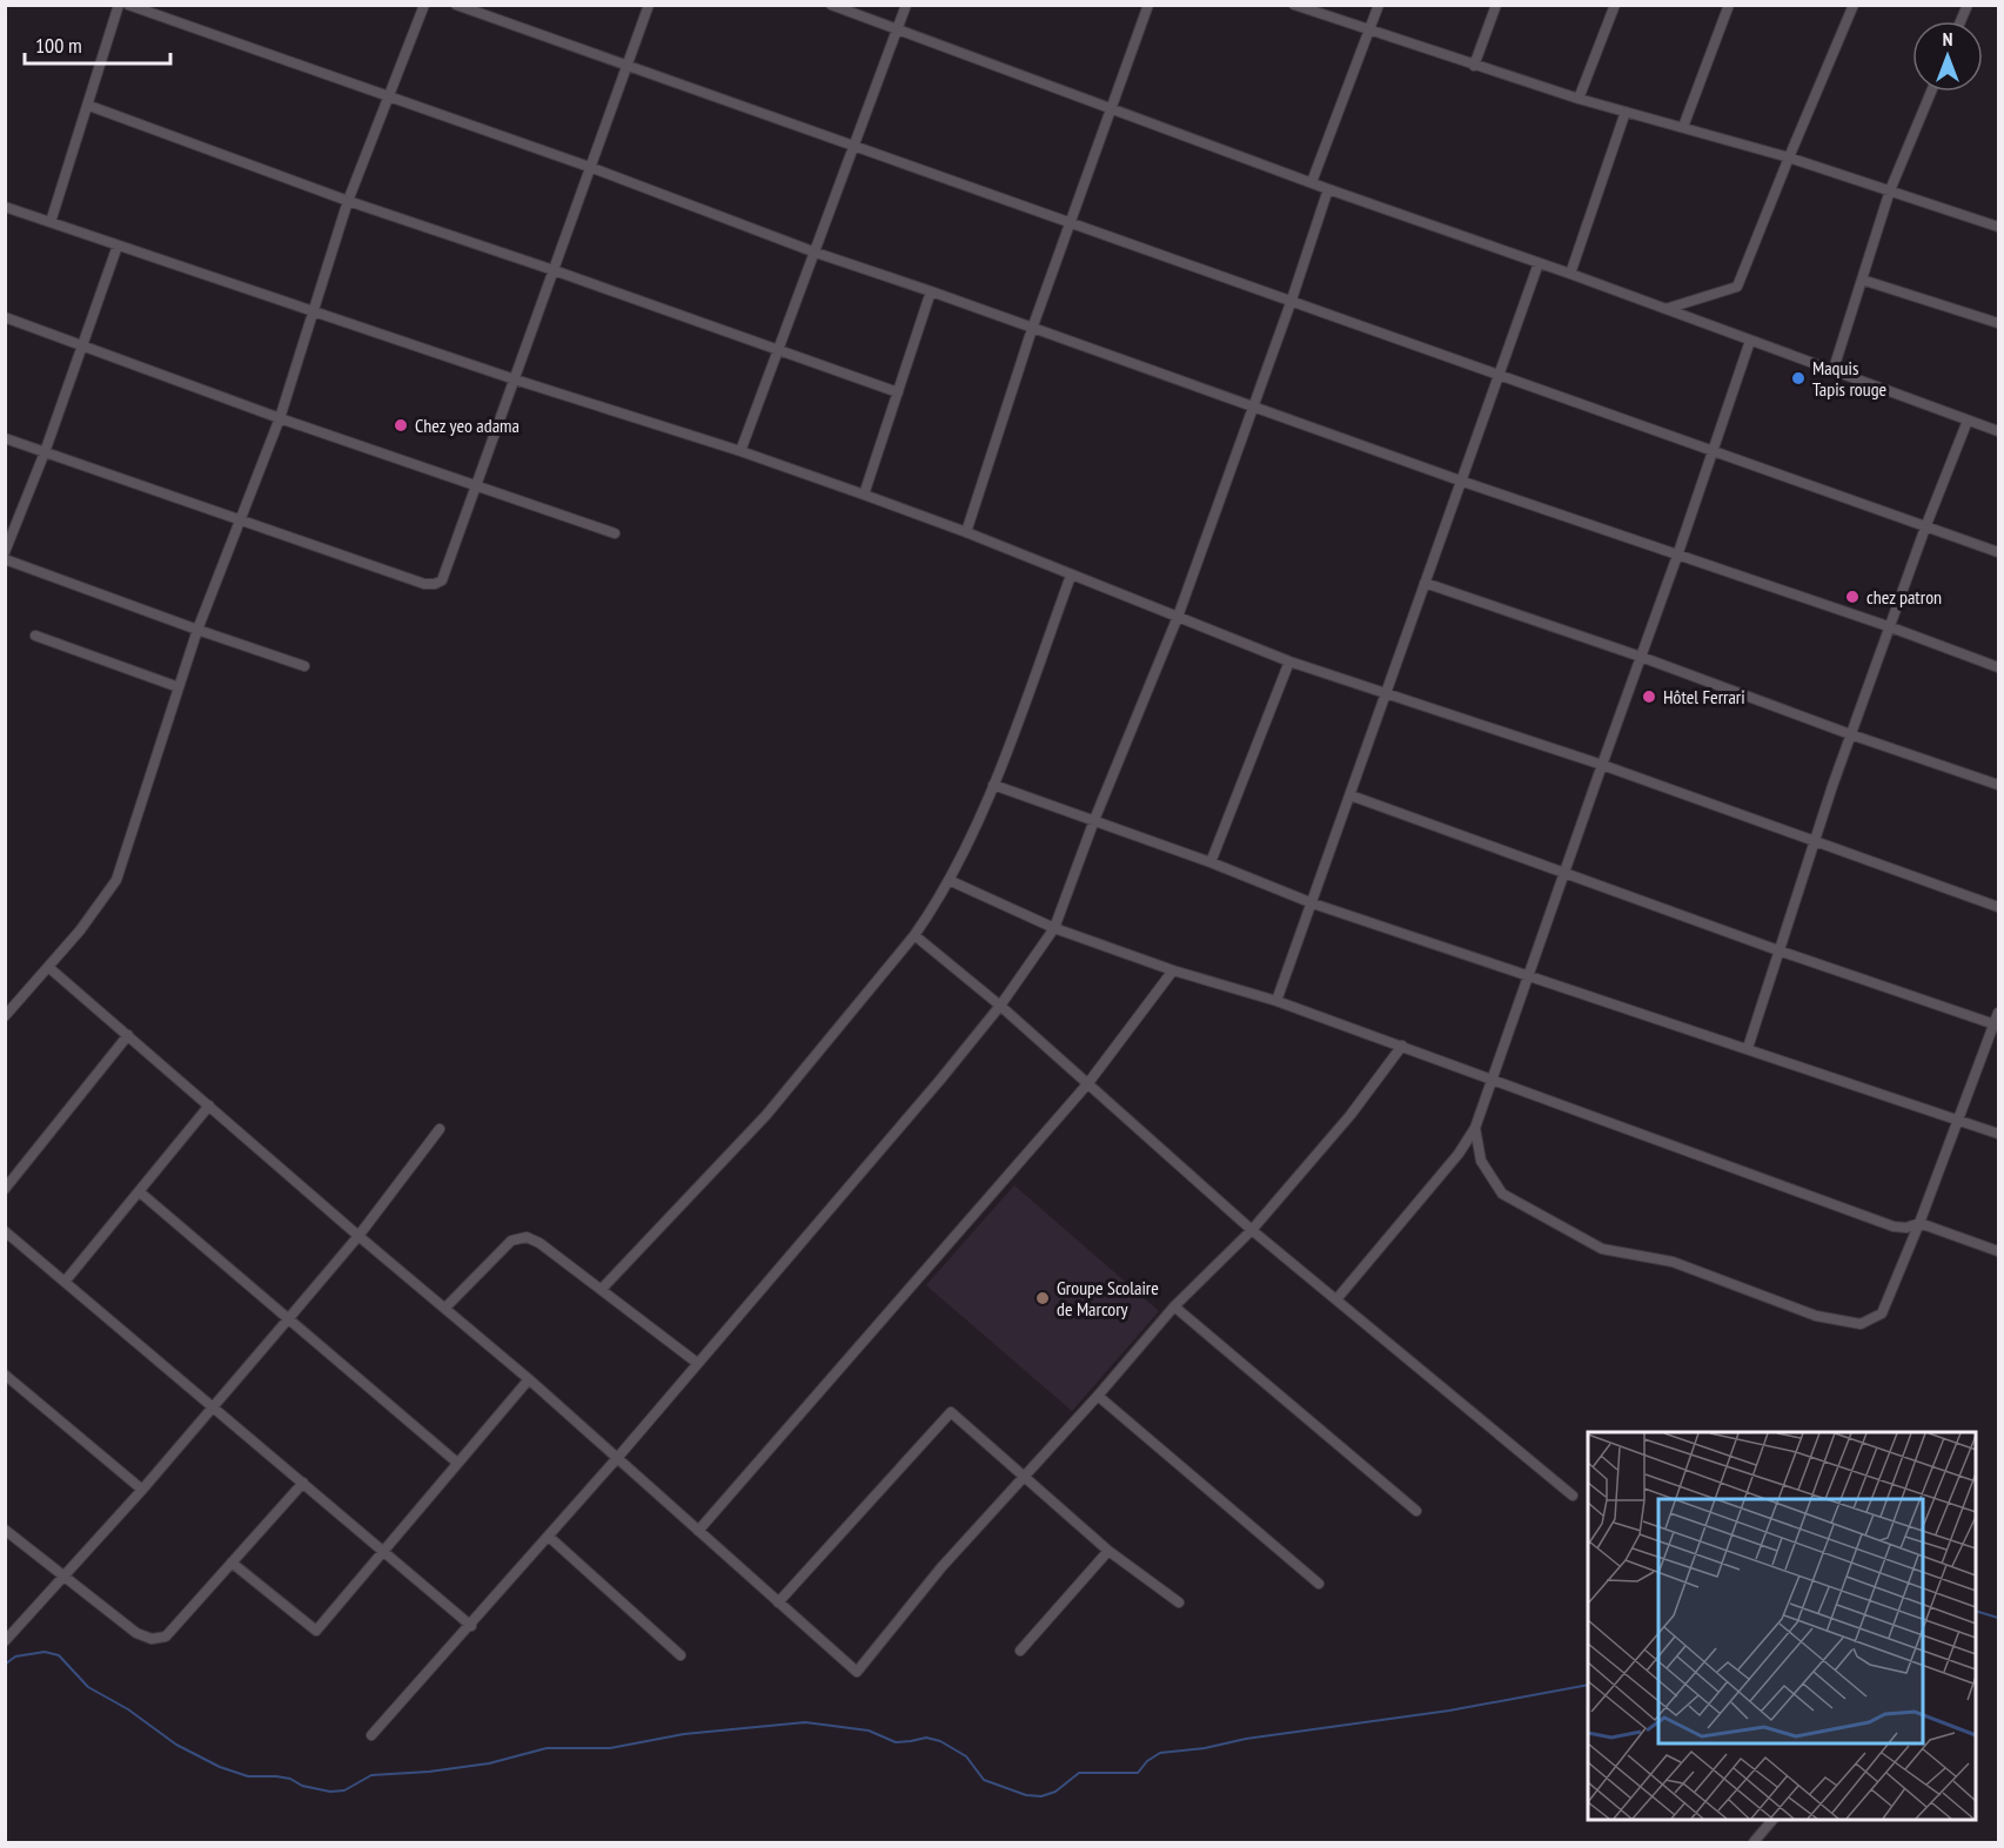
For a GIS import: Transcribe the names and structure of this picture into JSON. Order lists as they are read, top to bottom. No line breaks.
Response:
{"places":["Maquis Tapis rouge","Chez yeo adama","chez patron","Hôtel Ferrari","Groupe Scolaire de Marcory"],"scale_bar":"100 m","north":"top"}
